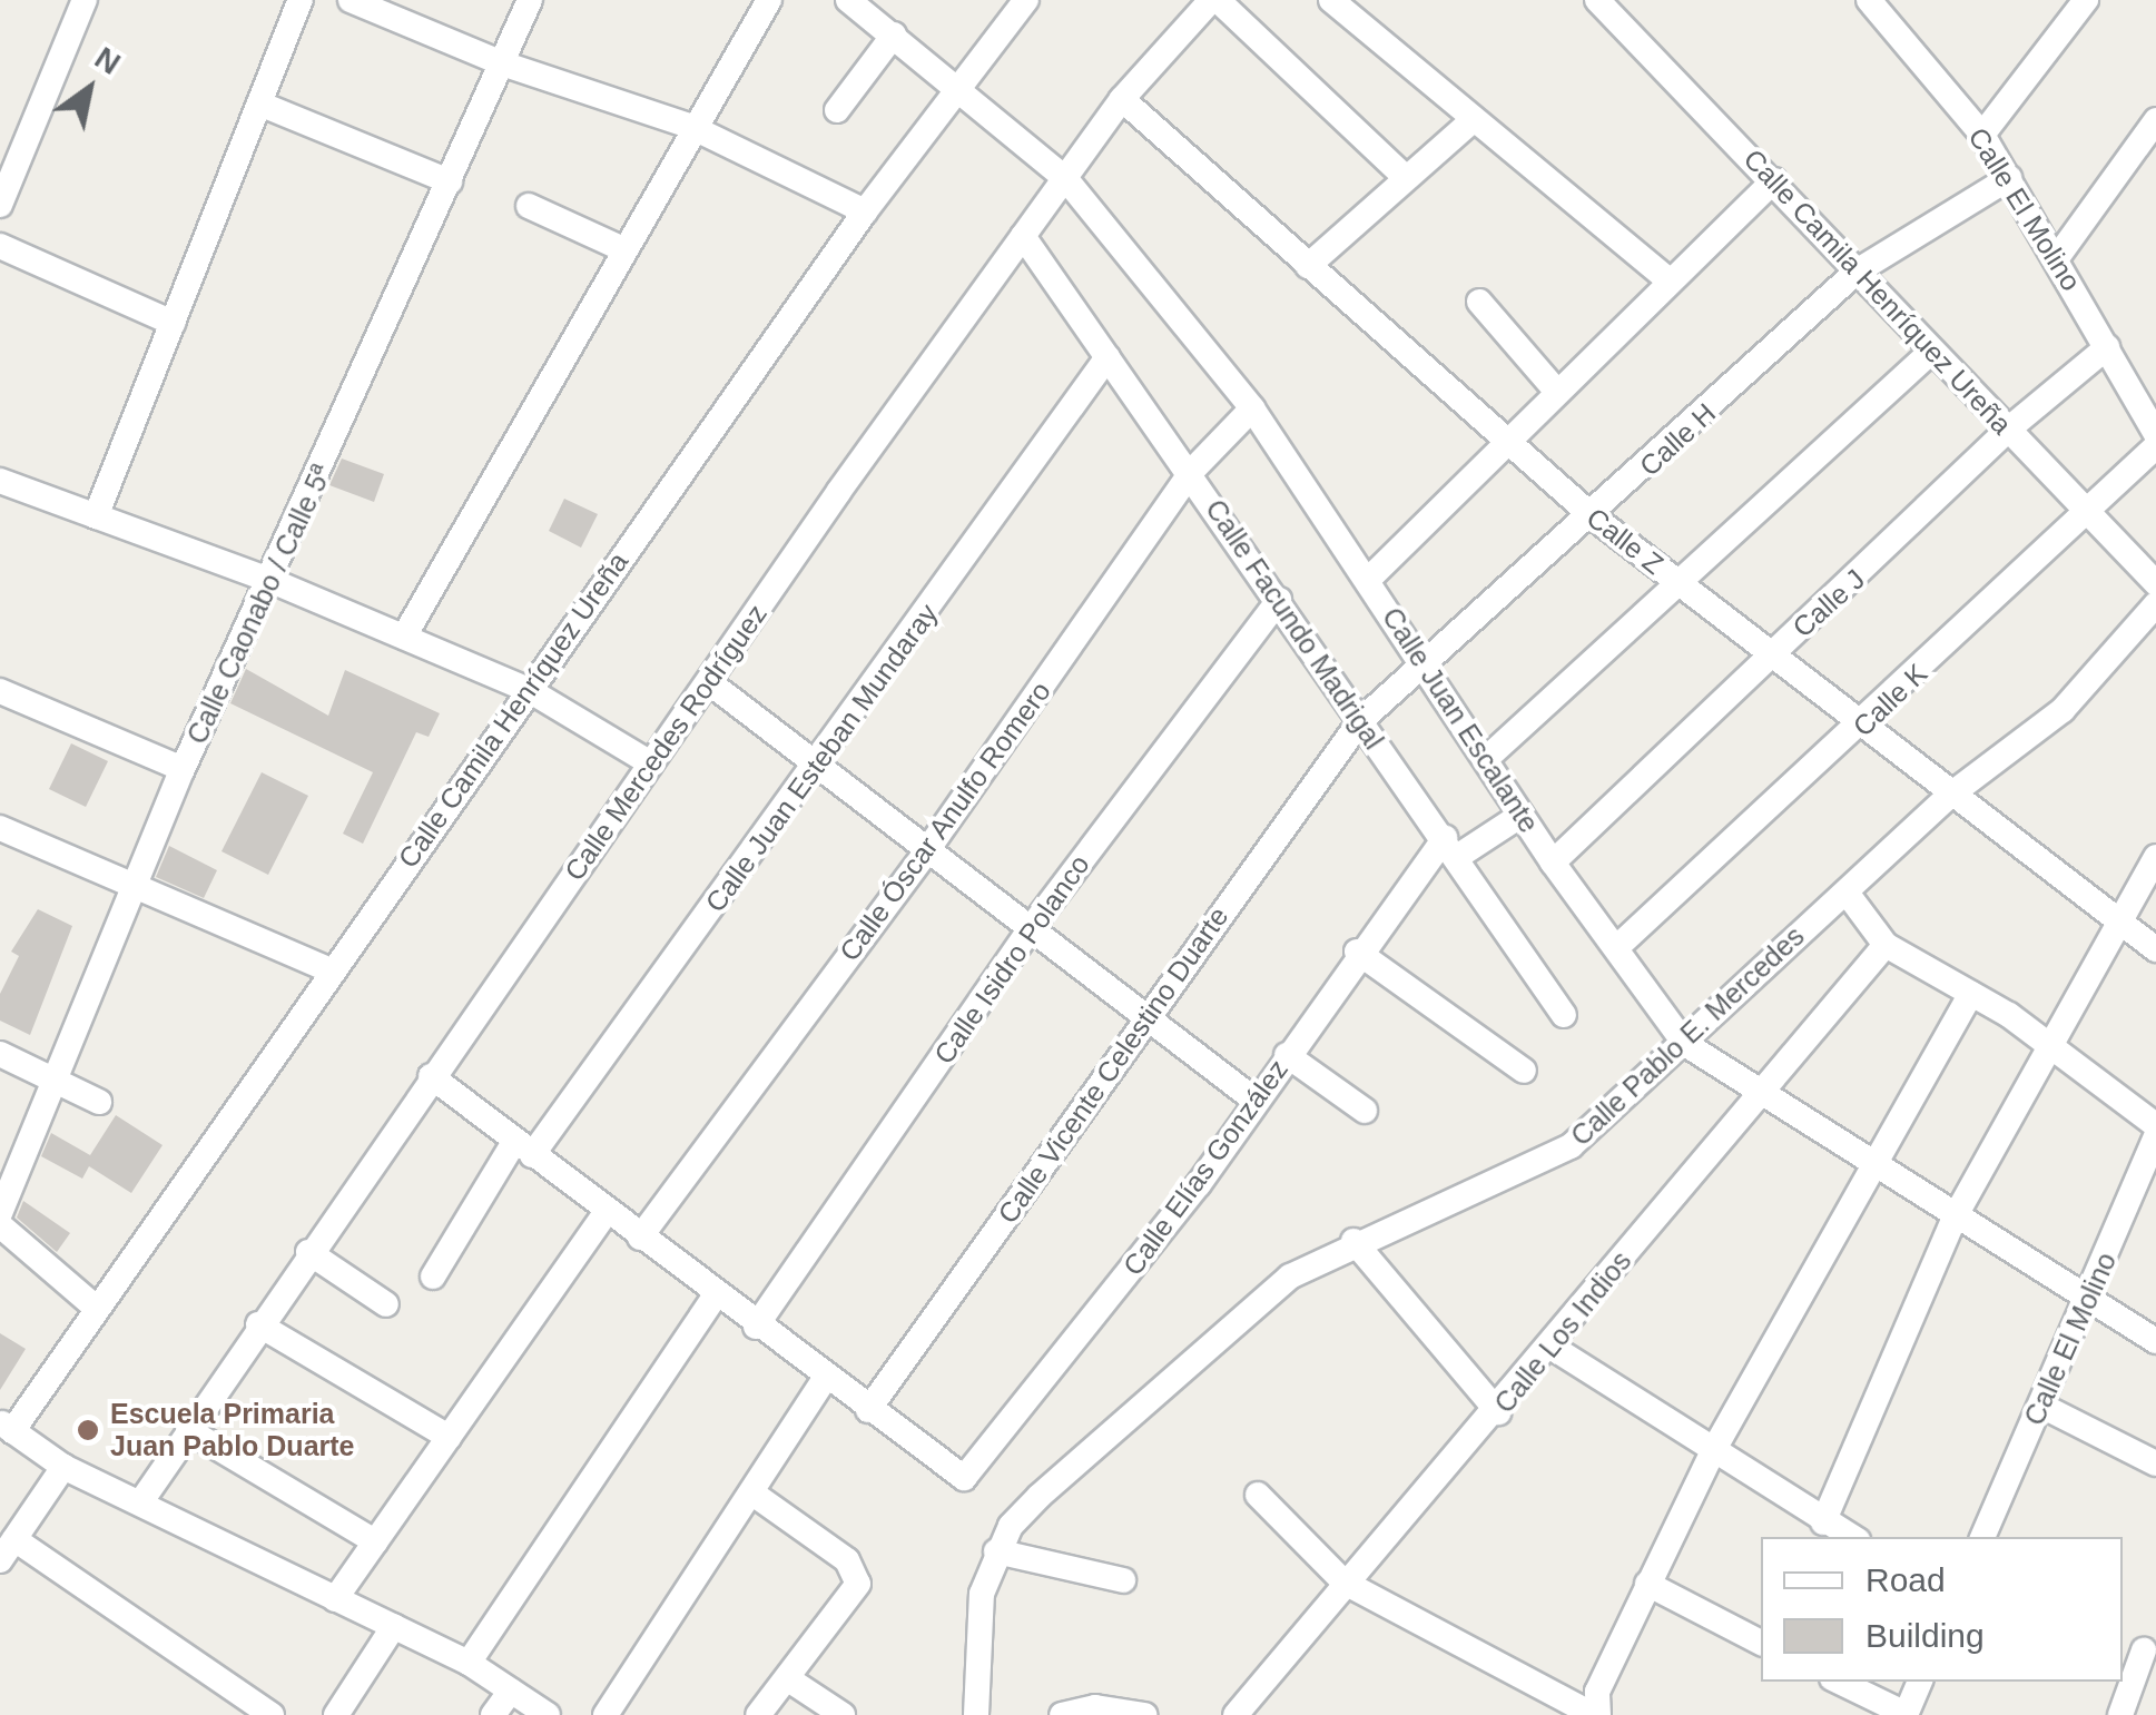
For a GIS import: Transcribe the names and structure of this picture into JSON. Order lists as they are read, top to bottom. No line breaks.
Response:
{"streets":{"street":["Calle El Molino","Calle Camila Henríquez Ureña","Calle H","Calle Z","Calle J","Calle Caonabo / Calle 5ª","Calle Facundo Madrigal","Calle K","Calle Juan Escalante","Calle Mercedes Rodríguez","Calle Juan Esteban Mundaray","Calle Óscar Anulfo Romero","Calle Isidro Polanco","Calle Pablo E. Mercedes","Calle Vicente Celestino Duarte","Calle Elías González","Calle Los Indios"]},"crossings":[["Calle El Molino","Calle H"],["Calle El Molino","Calle J"],["Calle El Molino","Calle Juan Escalante"],["Calle Camila Henríquez Ureña","Calle H"],["Calle Camila Henríquez Ureña","Calle J"],["Calle Camila Henríquez Ureña","Calle K"],["Calle Camila Henríquez Ureña","Calle Juan Escalante"],["Calle H","Calle Z"],["Calle H","Calle Facundo Madrigal"],["Calle H","Calle Juan Escalante"],["Calle H","Calle Vicente Celestino Duarte"],["Calle Z","Calle J"],["Calle Z","Calle K"],["Calle Z","Calle Mercedes Rodríguez"],["Calle Z","Calle Pablo E. Mercedes"],["Calle J","Calle Juan Escalante"],["Calle Facundo Madrigal","Calle Mercedes Rodríguez"],["Calle Facundo Madrigal","Calle Juan Esteban Mundaray"],["Calle Facundo Madrigal","Calle Óscar Anulfo Romero"],["Calle Facundo Madrigal","Calle Isidro Polanco"],["Calle Facundo Madrigal","Calle Vicente Celestino Duarte"],["Calle Facundo Madrigal","Calle Elías González"],["Calle K","Calle Juan Escalante"],["Calle Juan Escalante","Calle Mercedes Rodríguez"],["Calle Juan Escalante","Calle Óscar Anulfo Romero"],["Calle Juan Escalante","Calle Pablo E. Mercedes"],["Calle Juan Escalante","Calle Elías González"],["Calle Juan Escalante","Calle Los Indios"],["Calle Vicente Celestino Duarte","Calle Elías González"]],"places":["Escuela Primaria Juan Pablo Duarte"],"legend":["Road","Building"],"north":"top right"}
